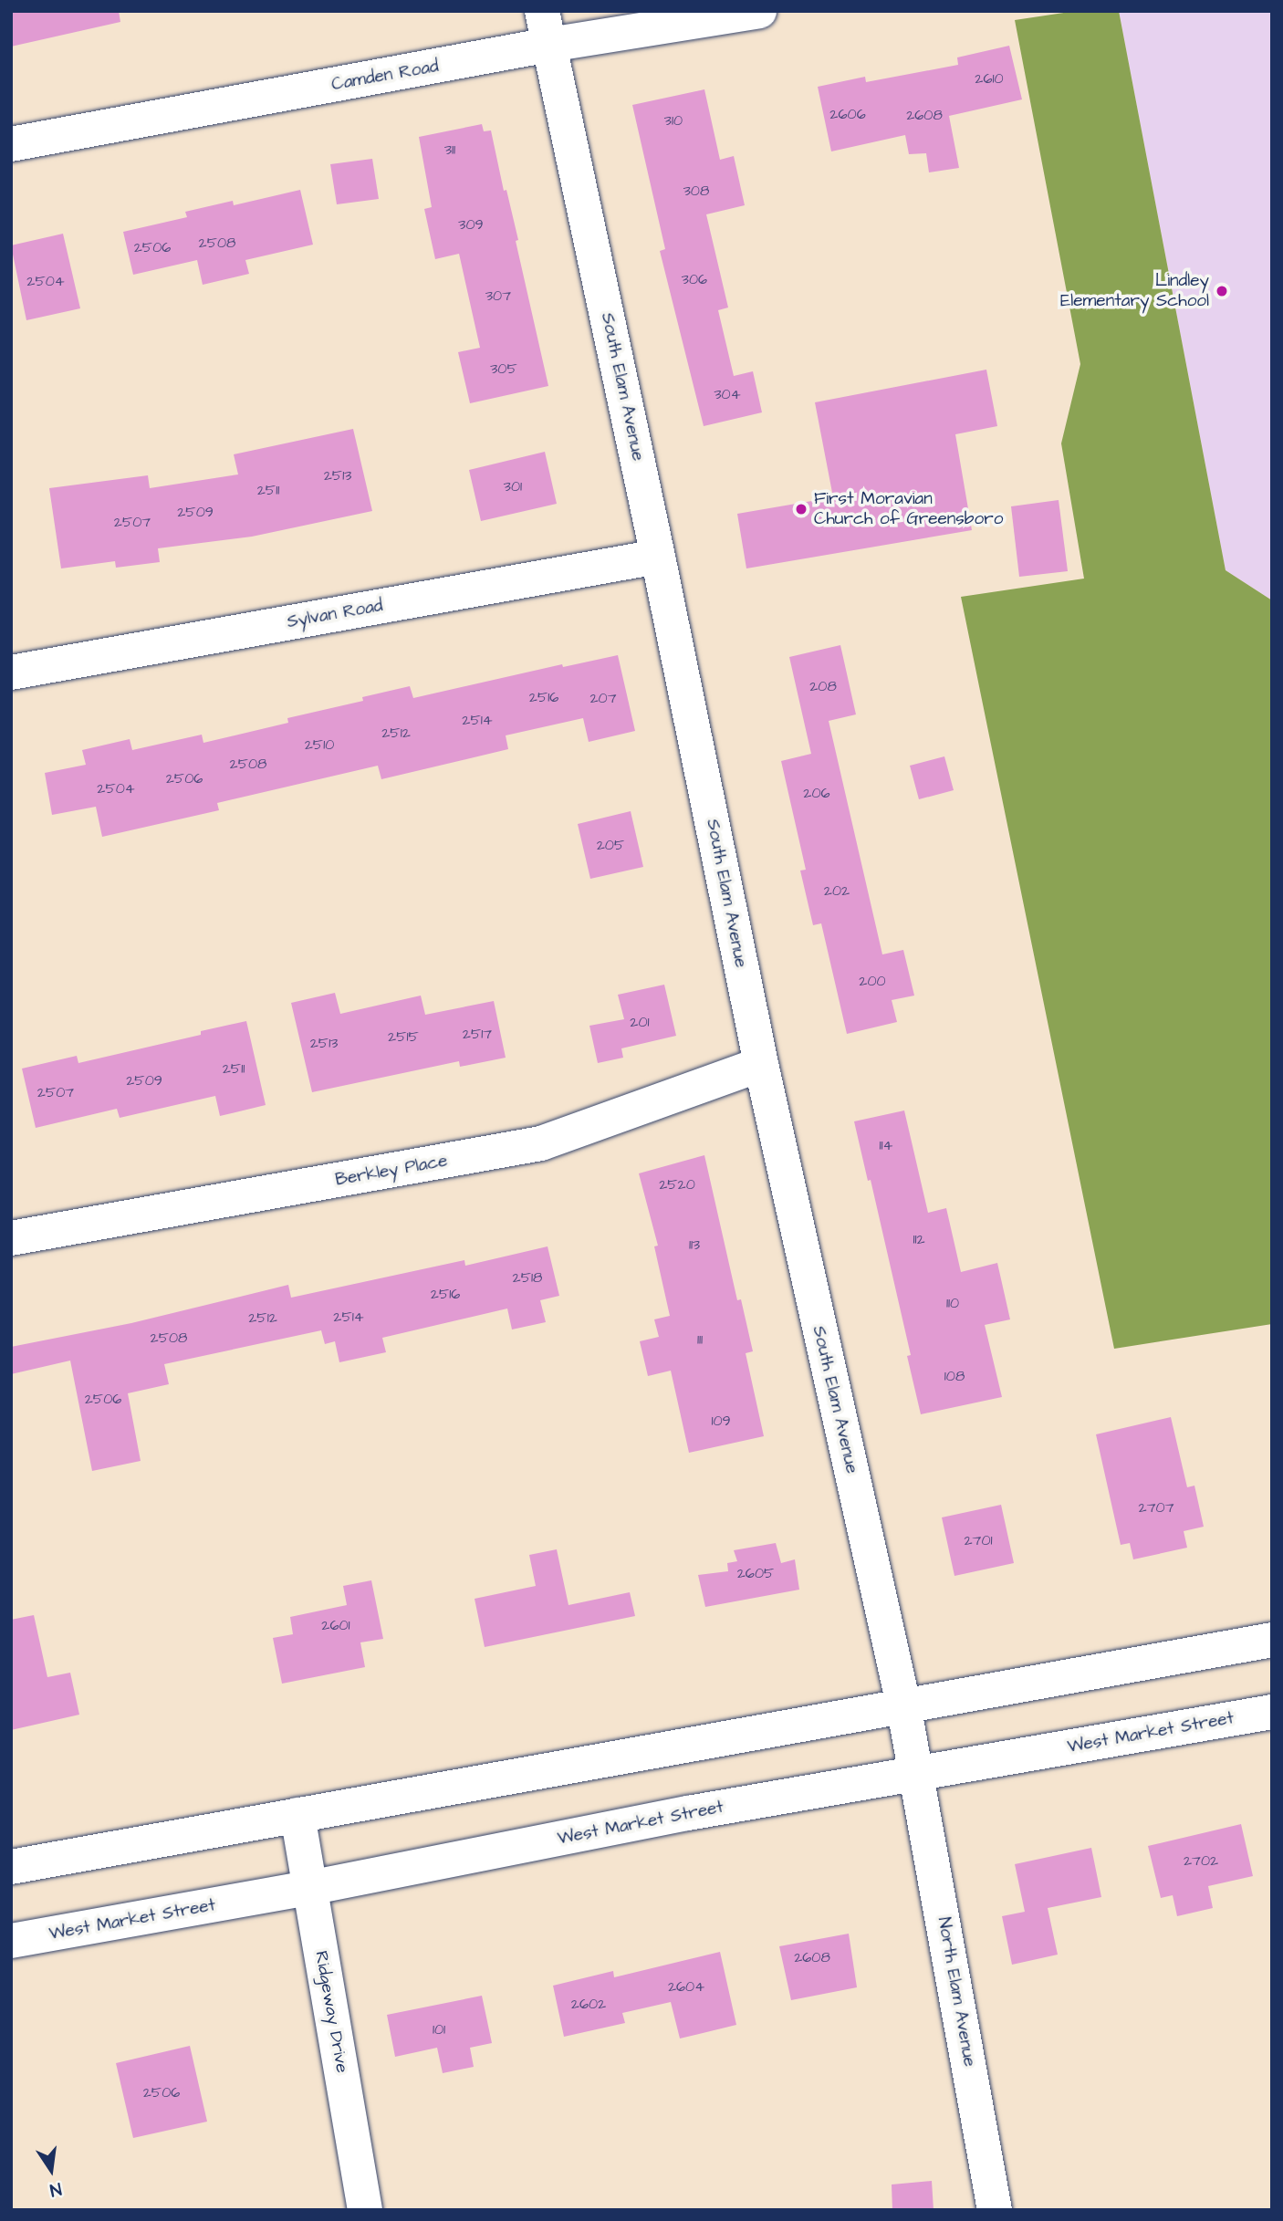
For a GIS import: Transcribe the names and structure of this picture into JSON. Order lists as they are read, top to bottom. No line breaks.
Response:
{"streets":{"street":["Camden Road","South Elam Avenue","Sylvan Road","Berkley Place","West Market Street","North Elam Avenue","Ridgeway Drive"]},"crossings":[["Camden Road","South Elam Avenue"],["South Elam Avenue","Sylvan Road"],["South Elam Avenue","Berkley Place"],["South Elam Avenue","West Market Street"],["South Elam Avenue","North Elam Avenue"],["West Market Street","North Elam Avenue"],["West Market Street","Ridgeway Drive"]],"places":["Lindley Elementary School","First Moravian Church of Greensboro"],"house_numbers":["2610","2606","2608","310","311","308","309","2508","2506","306","2504","307","305","304","2513","301","2511","2509","2507","208","2516","207","2514","2512","2510","2508","2506","2504","206","205","202","200","201","2517","2515","2513","2511","2509","2507","114","2520","112","113","2518","2516","110","2514","2512","2508","111","108","2506","109","2707","2701","2605","2601","2702","2608","2604","2602","101","2506"],"north":"bottom"}
